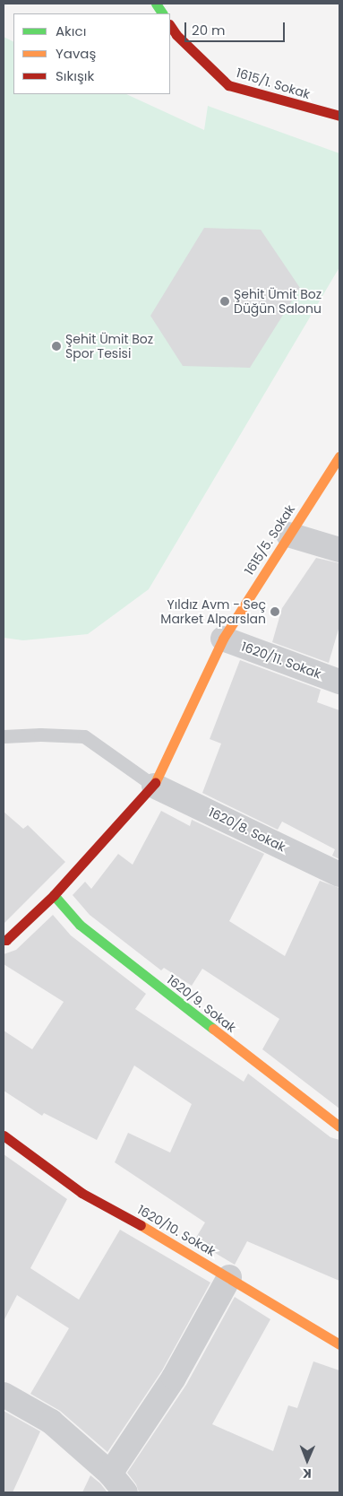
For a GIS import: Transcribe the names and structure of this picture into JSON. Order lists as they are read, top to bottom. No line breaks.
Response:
{"streets":{"main road":["1615/1. Sokak","1615/5. Sokak","1620/9. Sokak","1620/10. Sokak"],"street":["1620/11. Sokak","1620/8. Sokak"]},"crossings":[["1615/5. Sokak","1620/11. Sokak"],["1615/5. Sokak","1620/8. Sokak"],["1615/5. Sokak","1620/9. Sokak"]],"places":["Şehit Ümit Boz Düğün Salonu","Şehit Ümit Boz Spor Tesisi","Yıldız Avm - Seç Market Alparslan"],"legend":["Akıcı","Yavaş","Sıkışık"],"scale_bar":"20 m","north":"bottom"}
